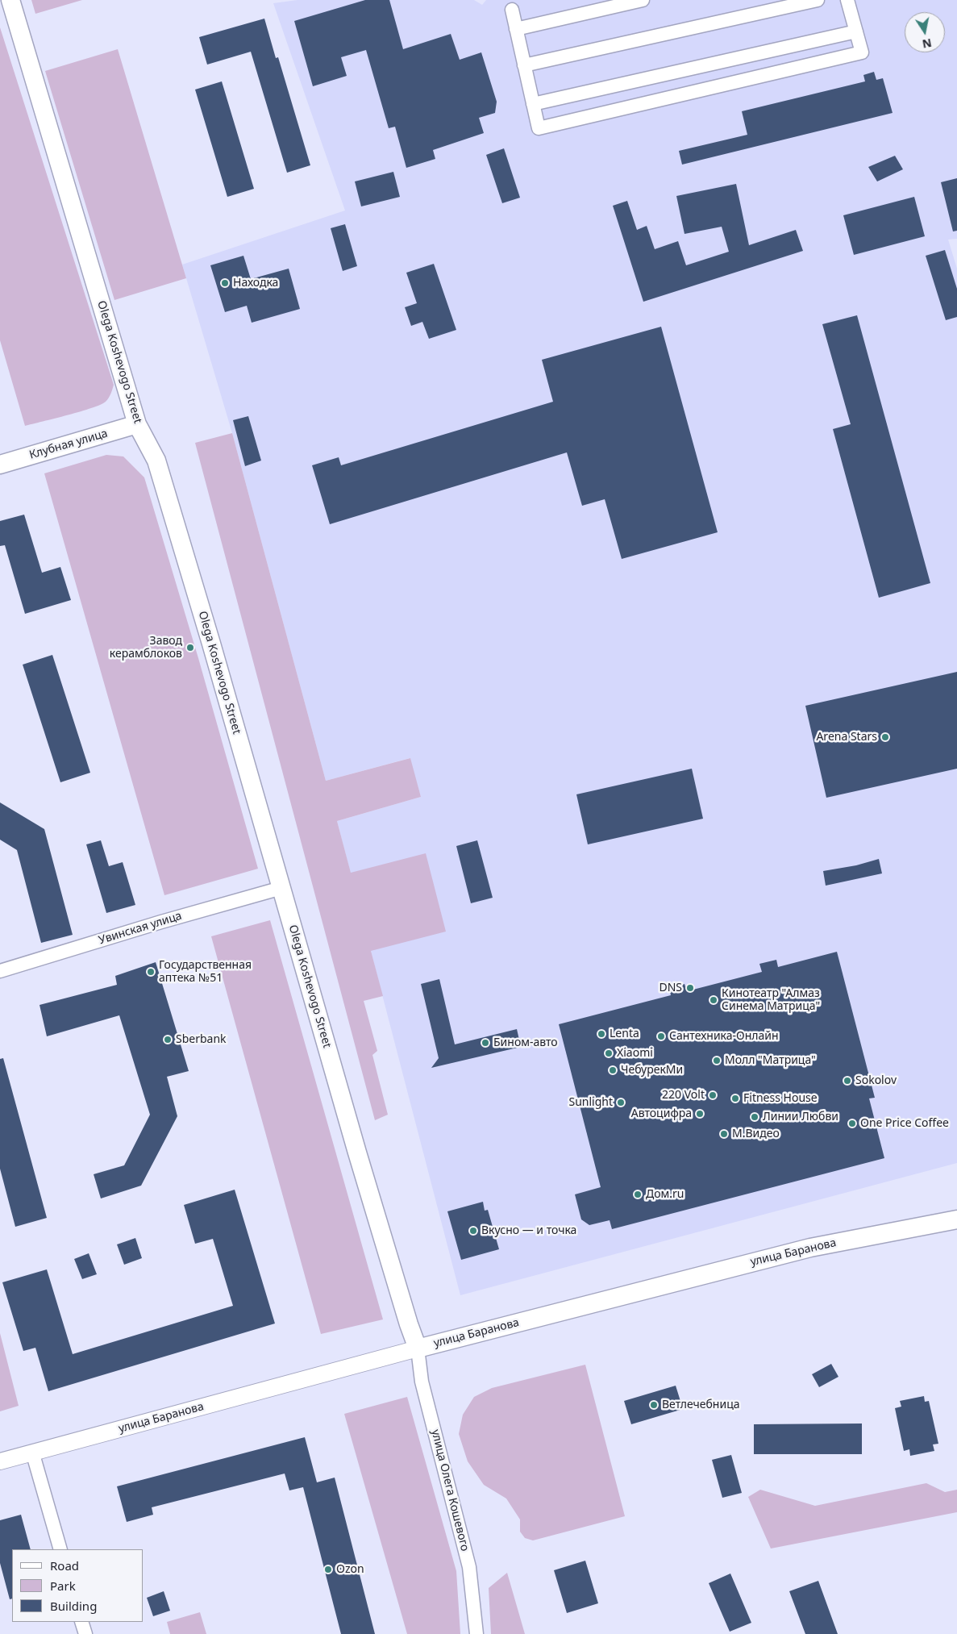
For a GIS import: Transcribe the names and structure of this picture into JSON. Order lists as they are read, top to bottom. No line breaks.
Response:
{"streets":{"main road":["Olega Koshevogo Street","Клубная улица","улица Баранова"],"street":["Увинская улица","улица Олега Кошевого"]},"crossings":[["Olega Koshevogo Street","Клубная улица"],["Olega Koshevogo Street","Увинская улица"],["Olega Koshevogo Street","улица Баранова"],["Olega Koshevogo Street","улица Олега Кошевого"],["улица Баранова","улица Олега Кошевого"]],"places":["Находка","Завод керамблоков","Arena Stars","Государственная аптека №51","DNS","Кинотеатр \"Алмаз Синема Матрица\"","Lenta","Сантехника-Онлайн","Sberbank","Бином-авто","Xiaomi","Молл \"Матрица\"","ЧебурекМи","Sokolov","220 Volt","Fitness House","Sunlight","Автоцифра","Линии Любви","One Price Coffee","М.Видео","Дом.ru","Вкусно — и точка","Ветлечебница","Ozon"],"legend":["Road","Park","Building"],"north":"bottom"}
